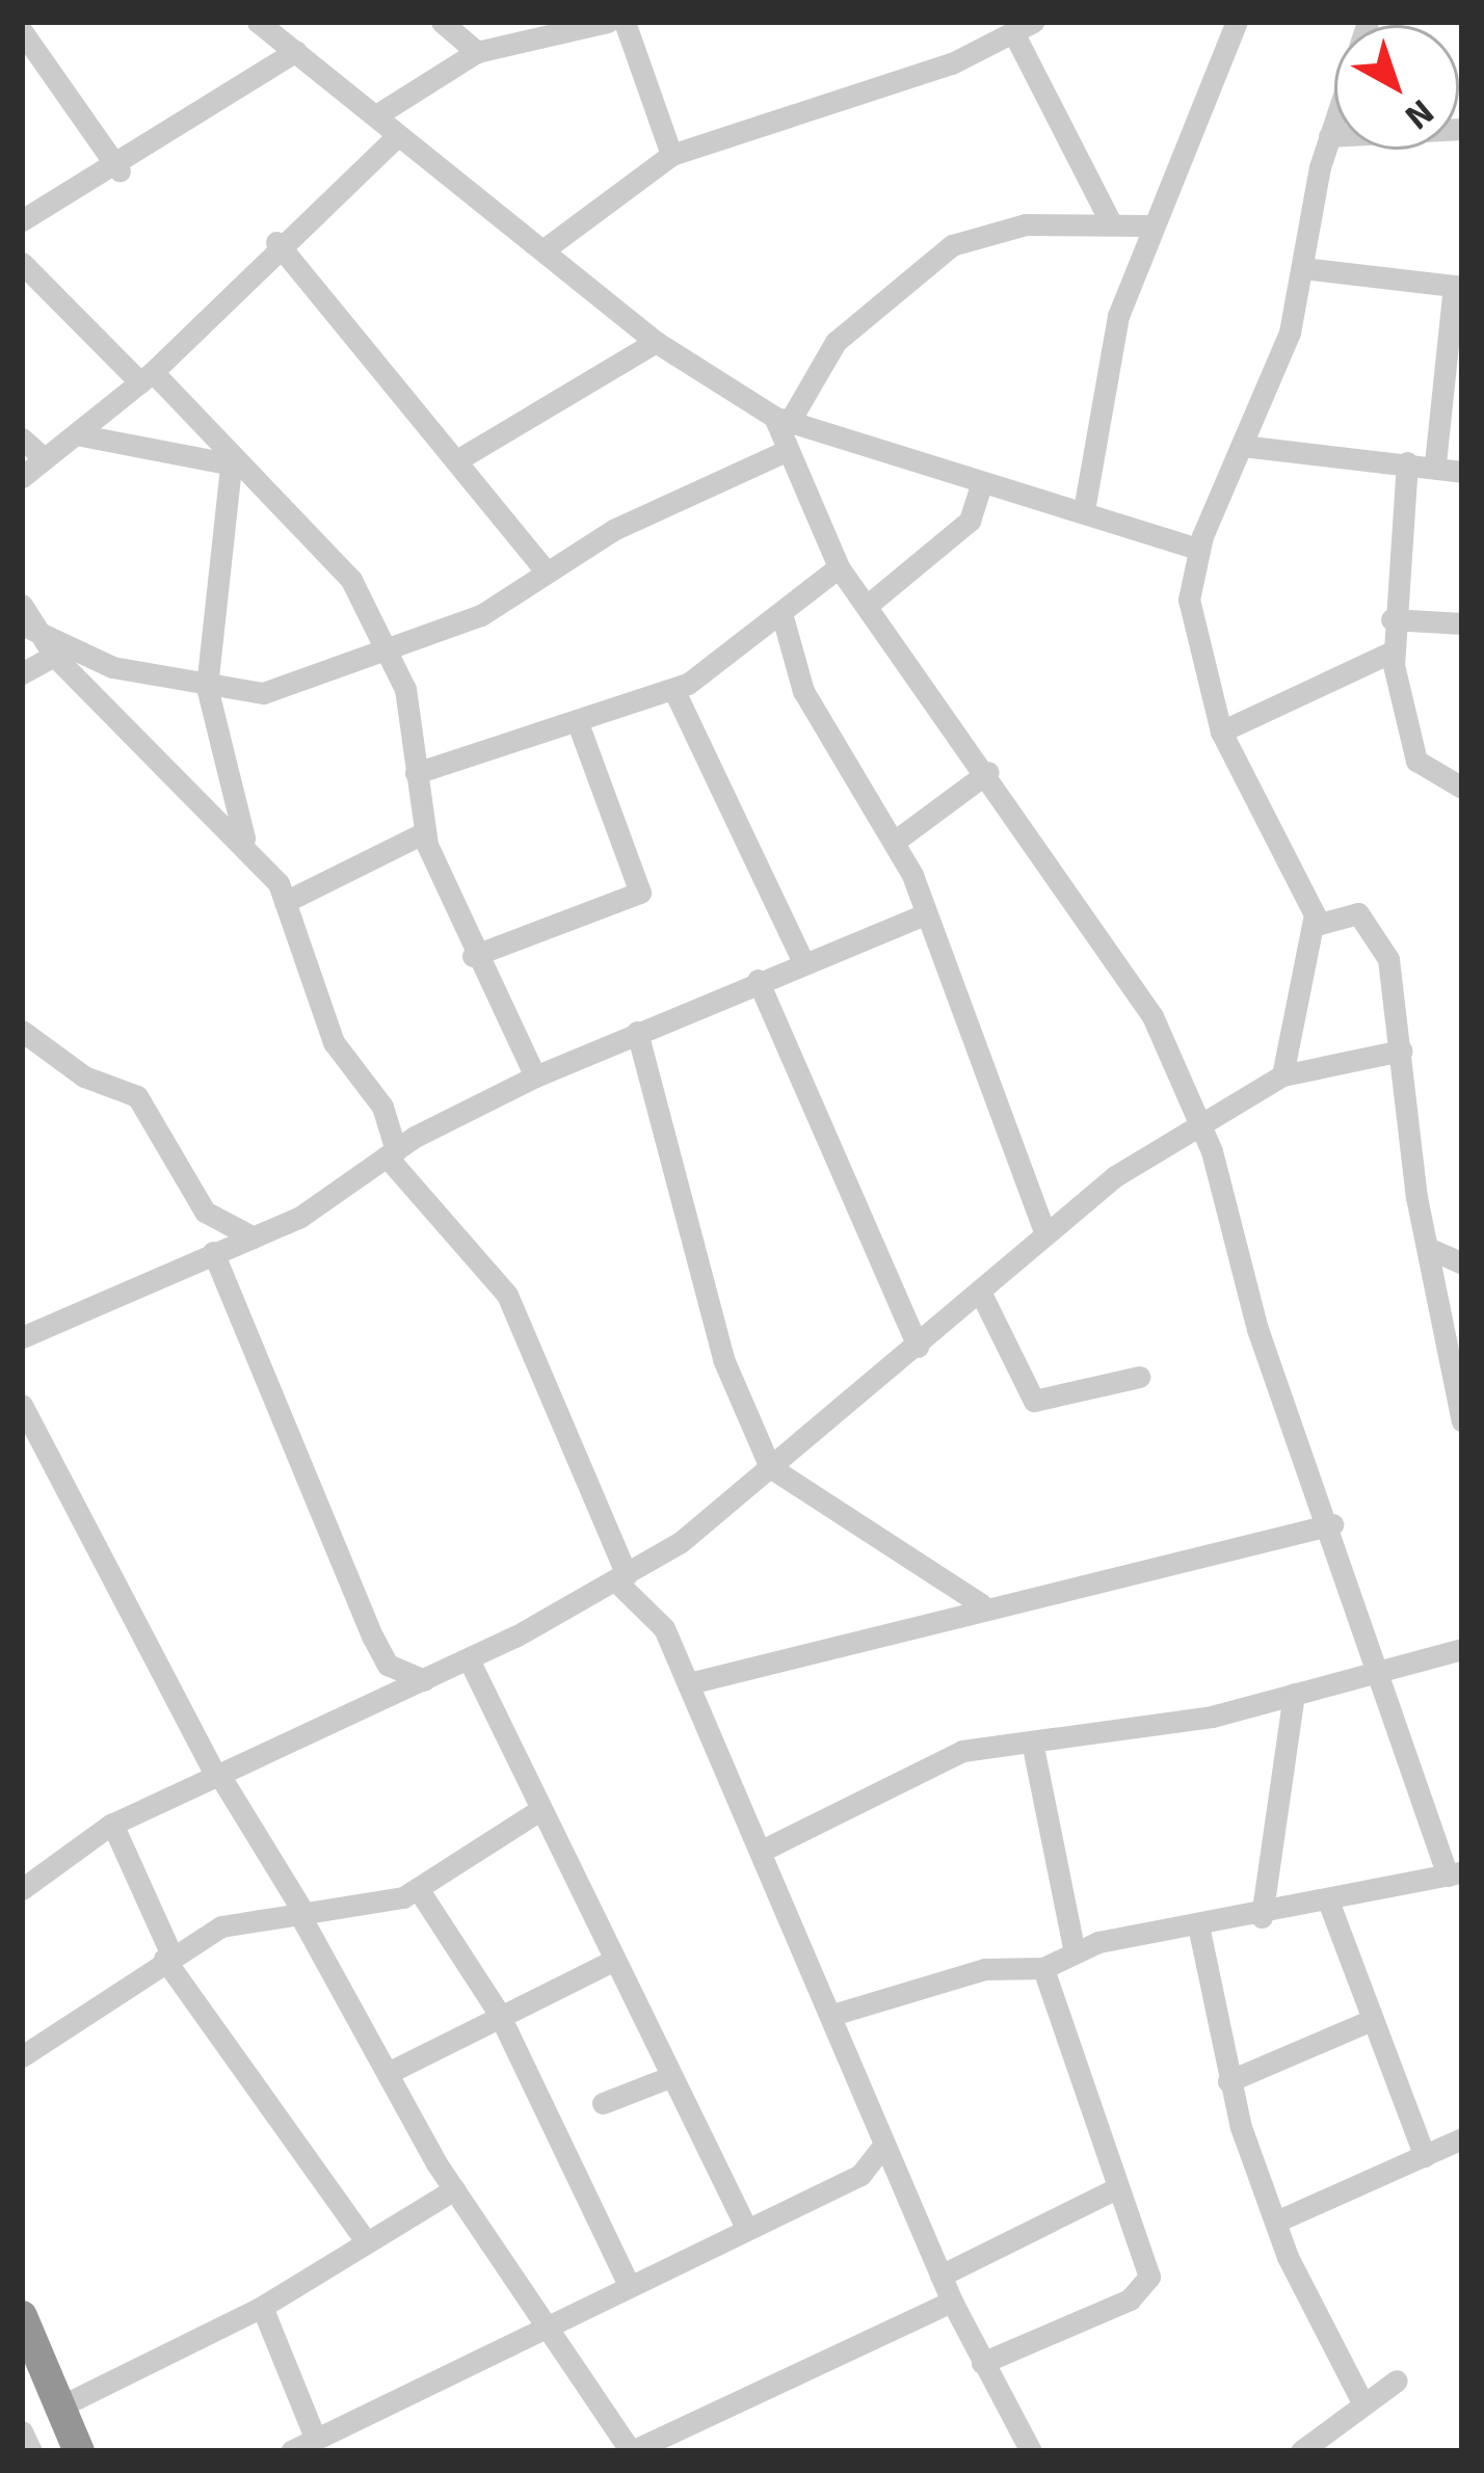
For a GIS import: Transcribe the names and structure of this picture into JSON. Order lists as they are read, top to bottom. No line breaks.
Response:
{"north":"bottom right"}
